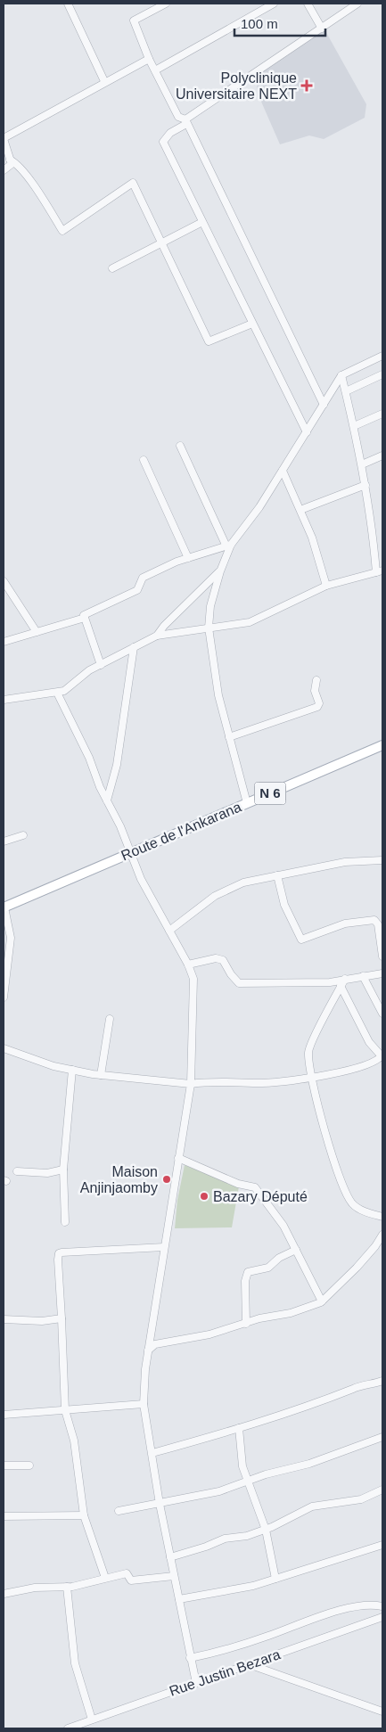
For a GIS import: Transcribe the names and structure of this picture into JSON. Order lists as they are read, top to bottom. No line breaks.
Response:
{"streets":{"main road":["N 6","Route de l'Ankarana"],"street":["Rue Justin Bezara"]},"places":{"health":["Polyclinique Universitaire NEXT"],"other":["Maison Anjinjaomby","Bazary Député"]},"scale_bar":"100 m"}
